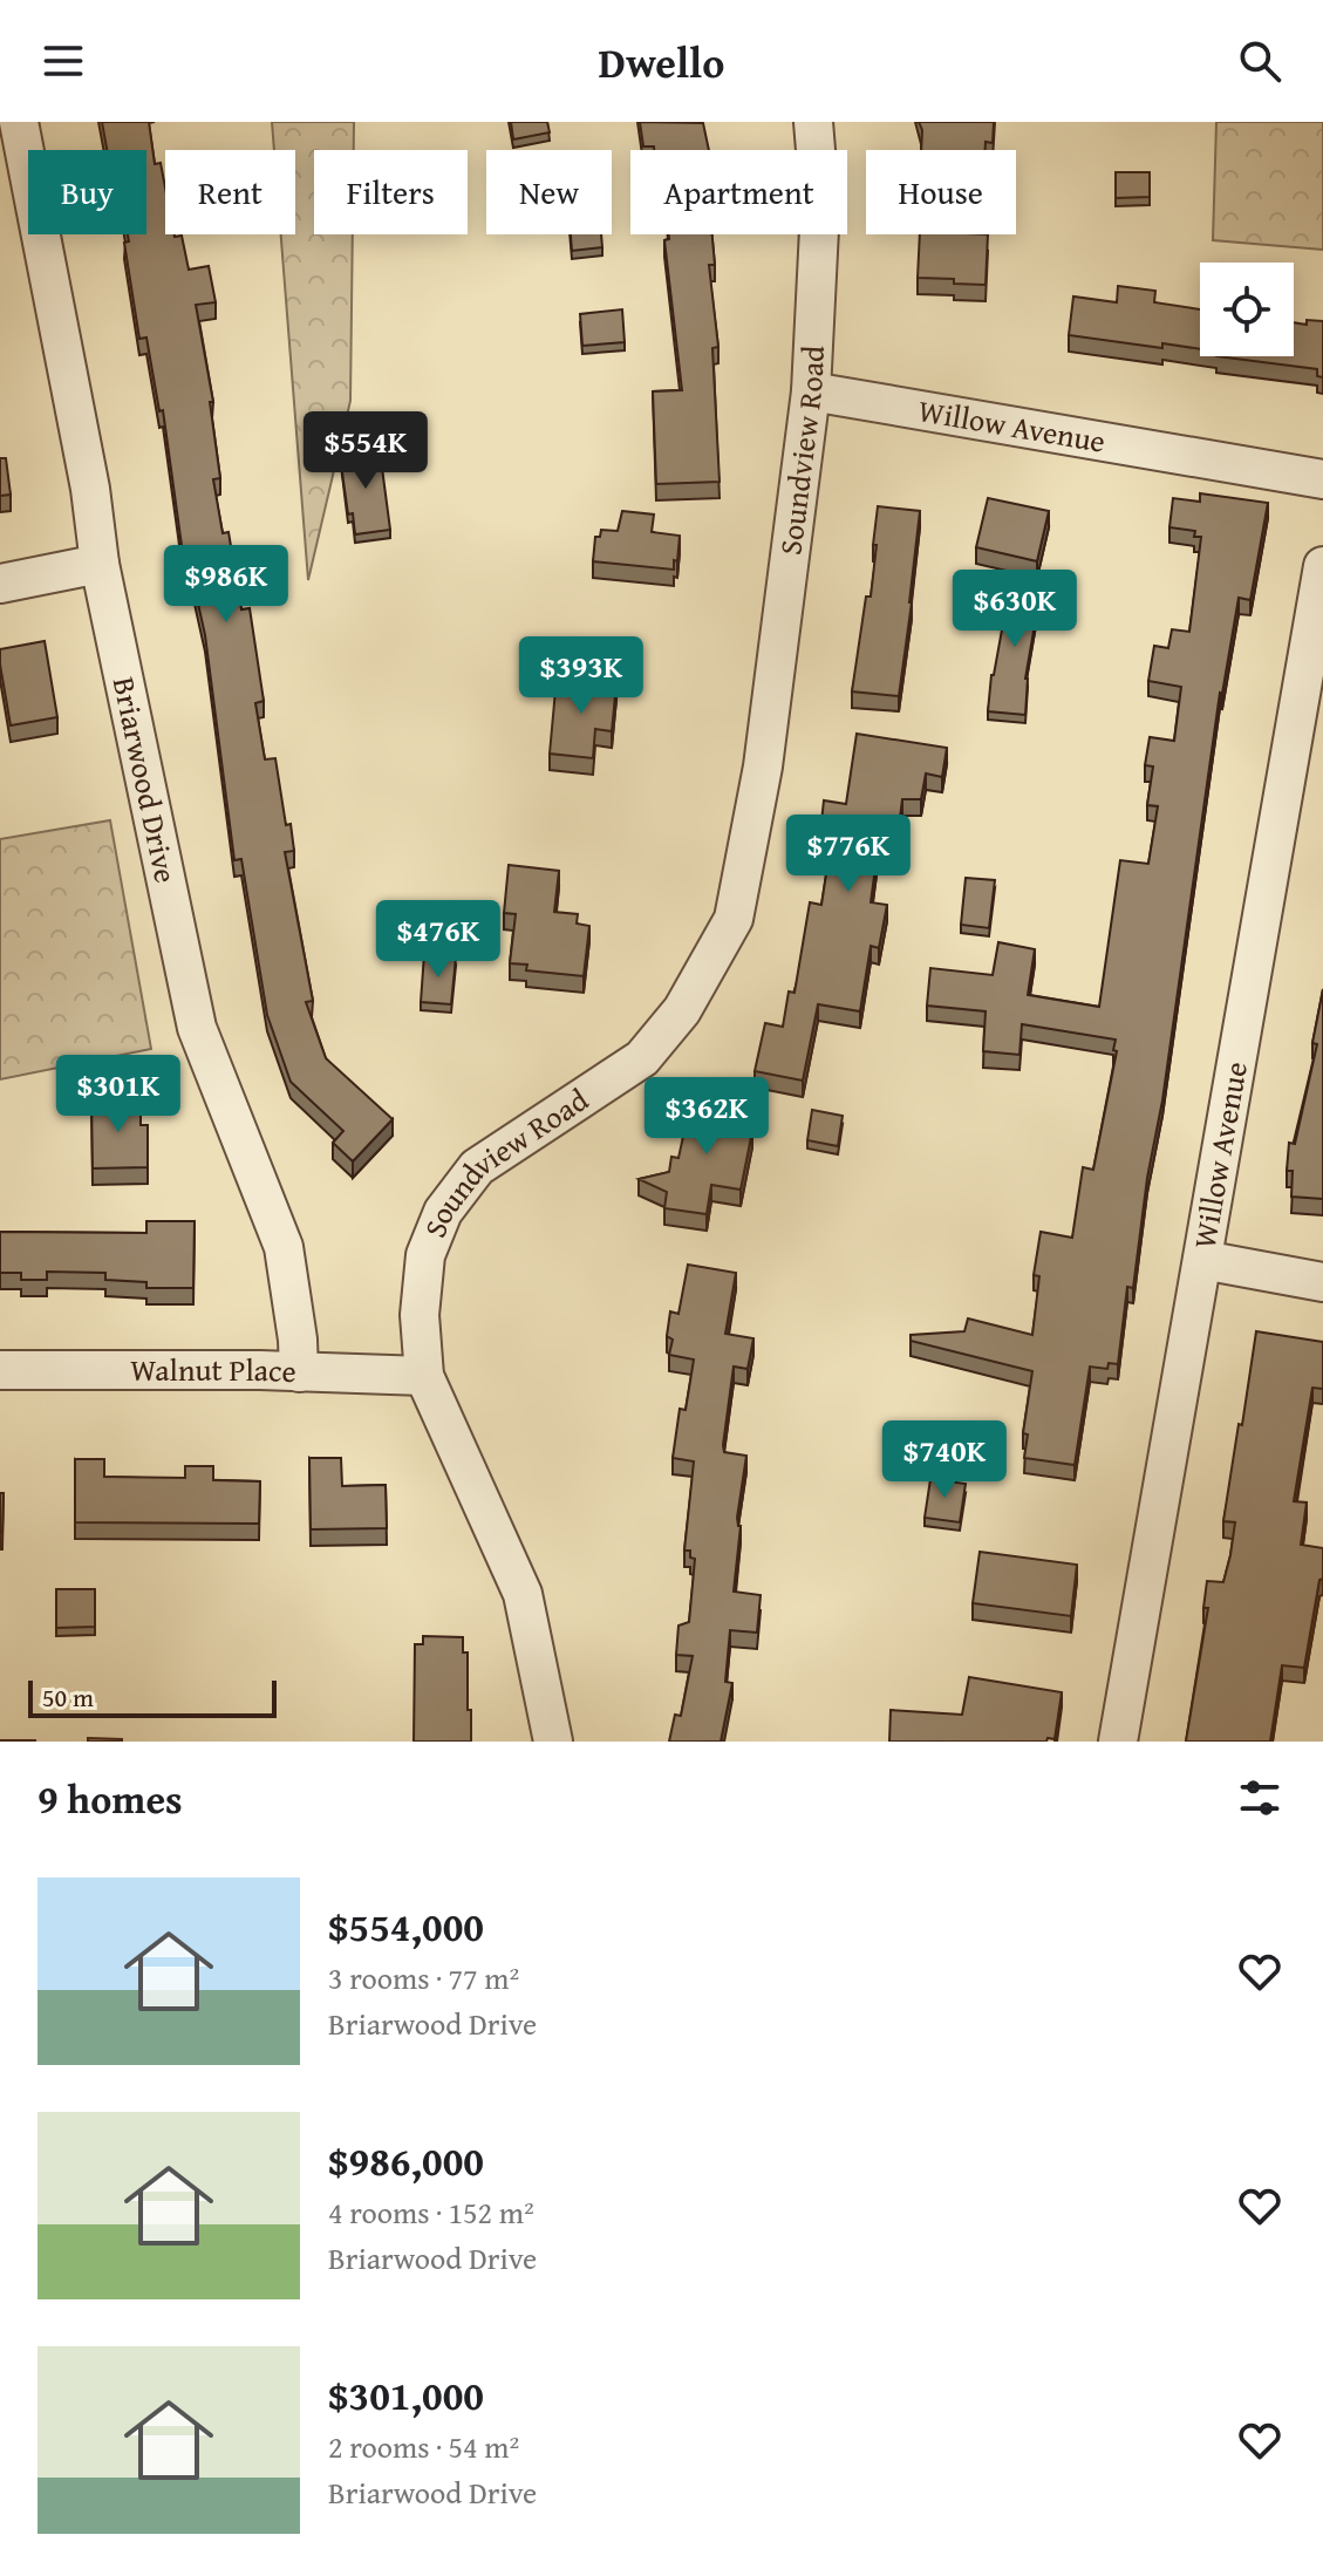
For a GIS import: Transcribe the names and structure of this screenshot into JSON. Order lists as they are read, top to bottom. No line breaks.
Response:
{"streets":{"street":["Willow Avenue","Soundview Road","Briarwood Drive","Walnut Place"]},"crossings":[["Willow Avenue","Soundview Road"],["Soundview Road","Walnut Place"],["Briarwood Drive","Walnut Place"]],"scale_bar":"50 m","page":{"header":"Dwello","chip":["Buy","Rent","Filters","New","Apartment","House"],"price":["$554K","$986K","$630K","$393K","$776K","$476K","$301K","$362K","$740K"],"scale":"50 m","heading":"9 homes","list":[{"name":"$554,000","note":"3 rooms · 77 m² · Briarwood Drive"},{"name":"$986,000","note":"4 rooms · 152 m² · Briarwood Drive"},{"name":"$301,000","note":"2 rooms · 54 m² · Briarwood Drive"}]}}
